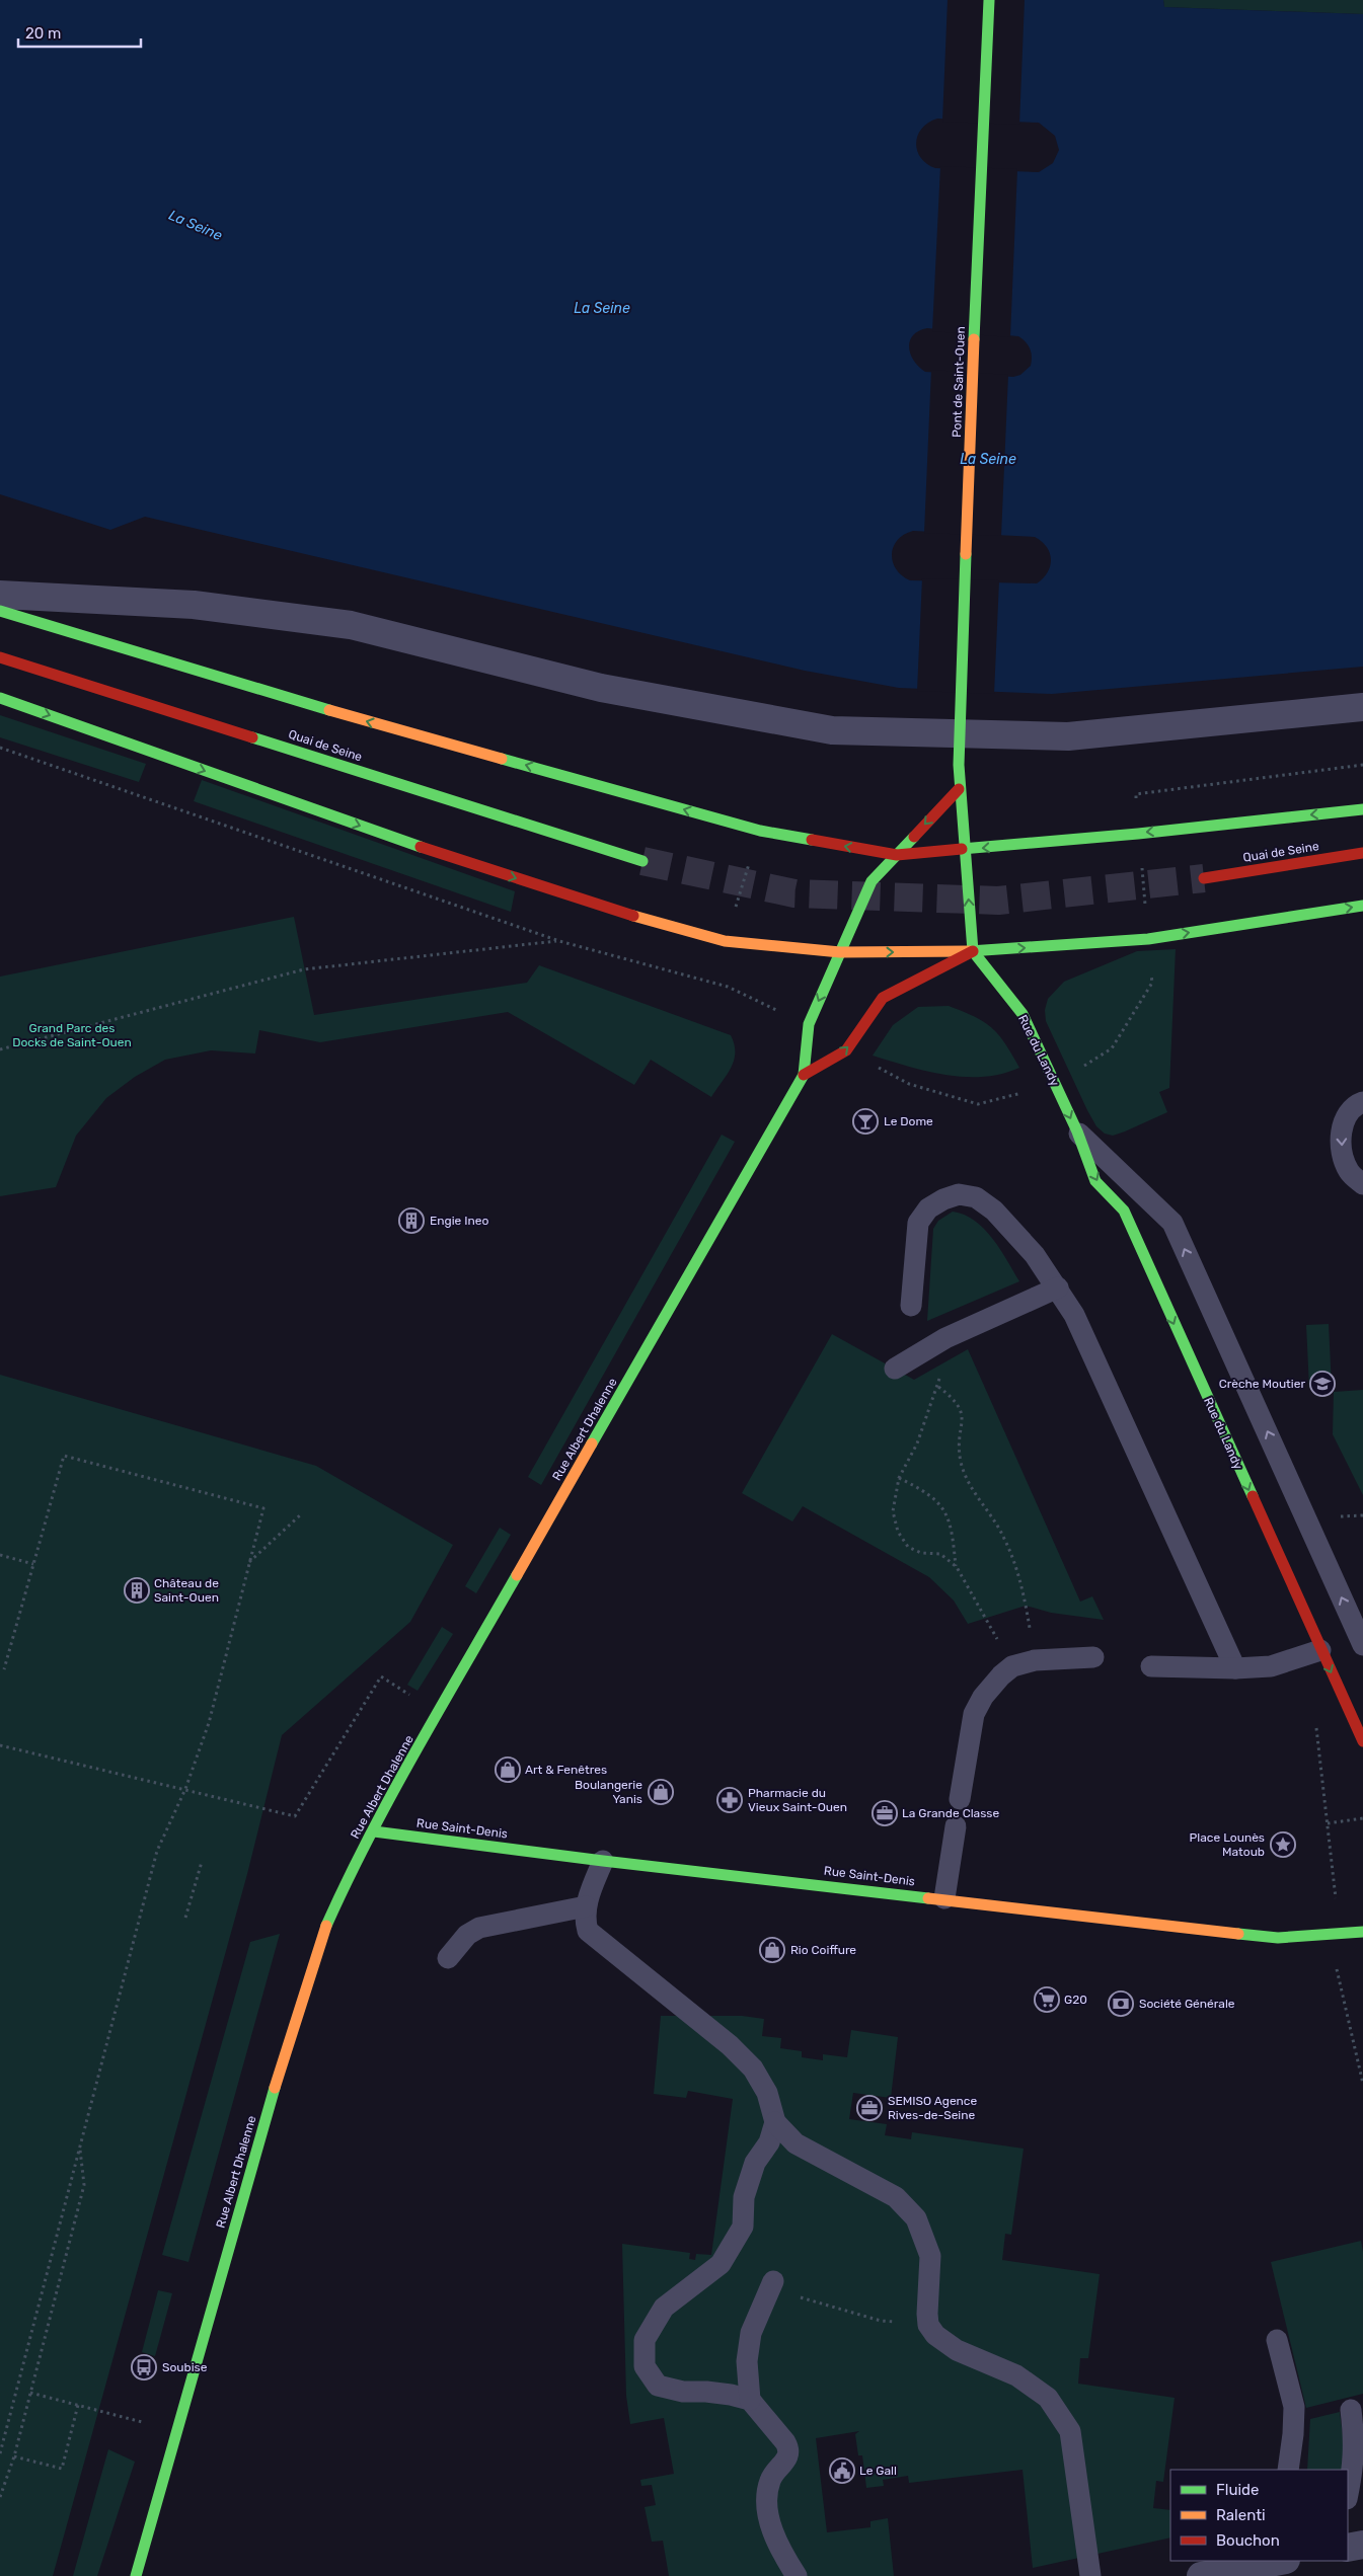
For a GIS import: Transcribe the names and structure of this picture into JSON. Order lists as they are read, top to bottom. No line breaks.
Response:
{"streets":{"main road":["Pont de Saint-Ouen","Quai de Seine","Rue du Landy","Rue Albert Dhalenne","Rue Saint-Denis"]},"crossings":[["Pont de Saint-Ouen","Rue du Landy"],["Pont de Saint-Ouen","Rue Albert Dhalenne"],["Rue Albert Dhalenne","Rue Saint-Denis"]],"water":["La Seine"],"parks":["Grand Parc des Docks de Saint-Ouen"],"places":{"bar":["Le Dome"],"building":["Engie Ineo","Château de Saint-Ouen"],"school or university":["Crèche Moutier"],"shop":["Art & Fenêtres","Boulangerie Yanis","Rio Coiffure"],"pharmacy":["Pharmacie du Vieux Saint-Ouen"],"office":["La Grande Classe","SEMISO Agence Rives-de-Seine"],"place":["Place Lounès Matoub"],"supermarket":["G20"],"bank":["Société Générale"],"bus stop":["Soubise"],"public building":["Le Gall"]},"legend":["Fluide","Ralenti","Bouchon"],"scale_bar":"20 m"}
